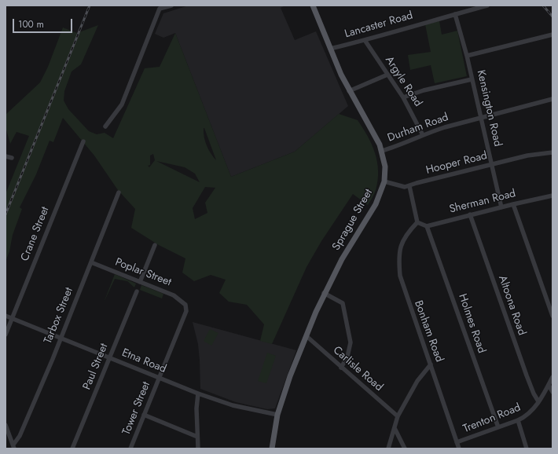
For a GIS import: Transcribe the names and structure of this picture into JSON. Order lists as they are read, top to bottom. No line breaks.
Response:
{"streets":{"main road":["Sprague Street"],"street":["Lancaster Road","Argyle Road","Kensington Road","Durham Road","Hooper Road","Sherman Road","Crane Street","Poplar Street","Altoona Road","Tarbox Street","Holmes Road","Bonham Road","Etna Road","Paul Street","Carlisle Road","Tower Street","Trenton Road"]},"crossings":[["Lancaster Road","Argyle Road"],["Lancaster Road","Kensington Road"],["Lancaster Road","Sprague Street"],["Argyle Road","Durham Road"],["Kensington Road","Durham Road"],["Kensington Road","Hooper Road"],["Kensington Road","Sherman Road"],["Durham Road","Sprague Street"],["Hooper Road","Sprague Street"],["Sherman Road","Altoona Road"],["Sherman Road","Holmes Road"],["Sprague Street","Etna Road"],["Sprague Street","Carlisle Road"],["Crane Street","Etna Road"],["Poplar Street","Tarbox Street"],["Poplar Street","Tower Street"],["Altoona Road","Trenton Road"],["Tarbox Street","Etna Road"],["Holmes Road","Trenton Road"],["Bonham Road","Trenton Road"],["Etna Road","Paul Street"],["Etna Road","Tower Street"]],"scale_bar":"100 m"}
